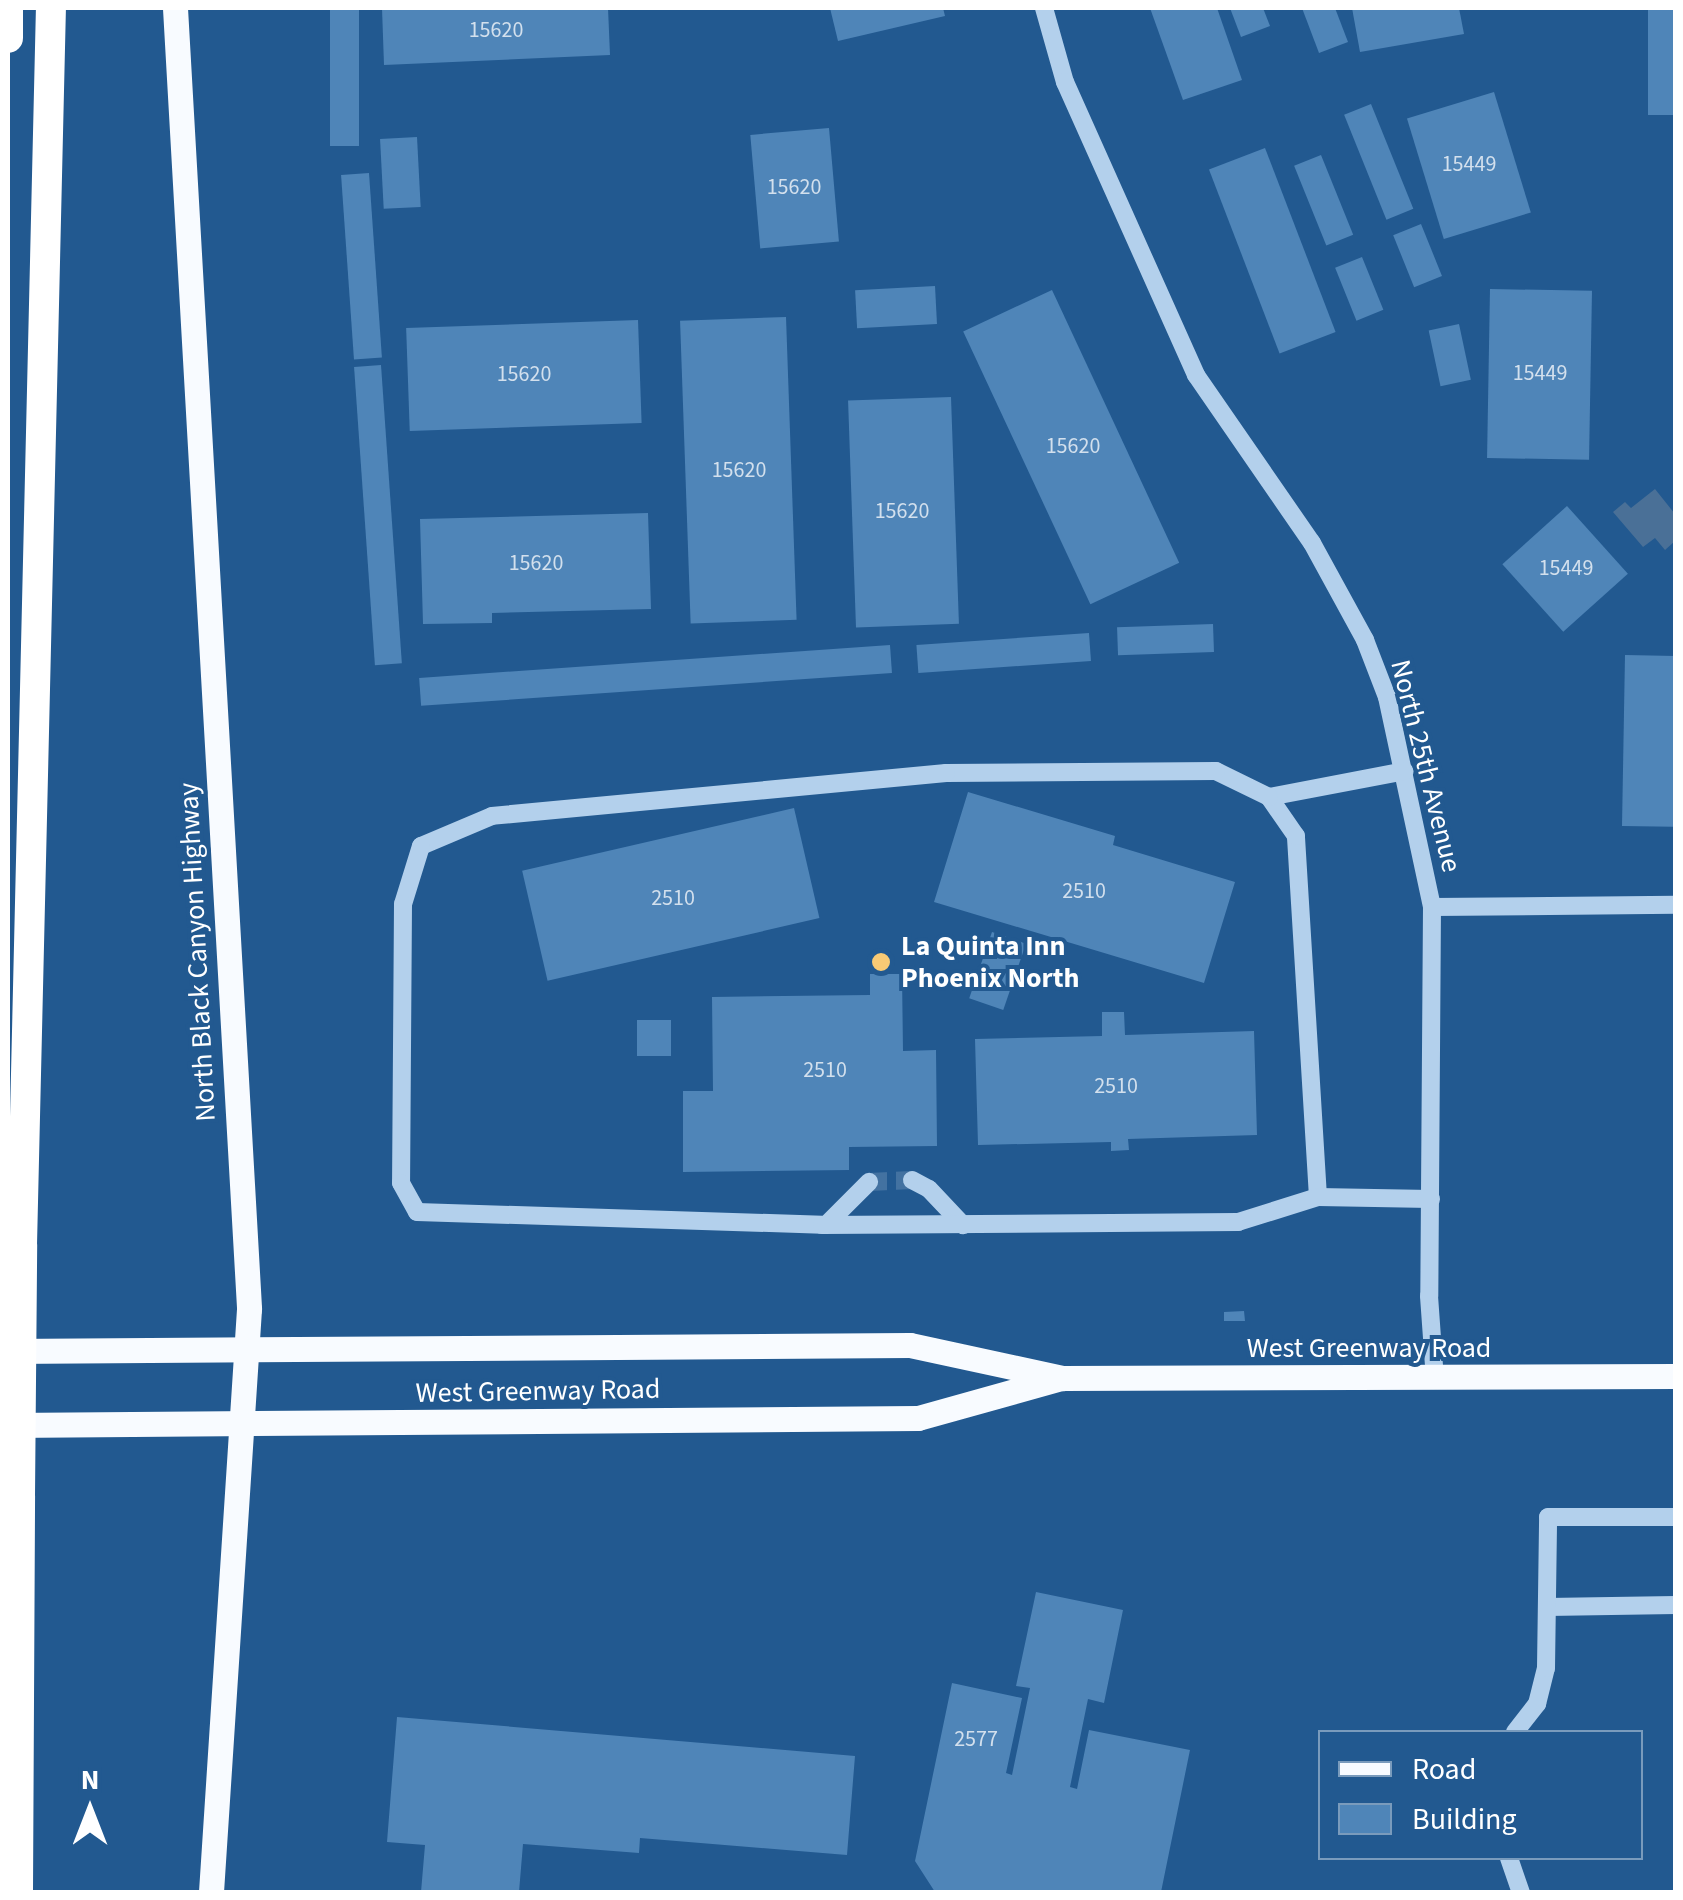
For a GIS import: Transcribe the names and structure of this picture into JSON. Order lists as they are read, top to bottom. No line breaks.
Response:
{"streets":{"main road":["North Black Canyon Highway","West Greenway Road"],"street":["North 25th Avenue"]},"crossings":[["North 25th Avenue","West Greenway Road"],["North Black Canyon Highway","West Greenway Road"]],"places":["La Quinta Inn Phoenix North"],"house_numbers":["15620","15449","15620","15449","15620","15620","15620","15620","15620","15449","2510","2510","2510","2510","2577"],"legend":["Road","Building"],"north":"top"}
